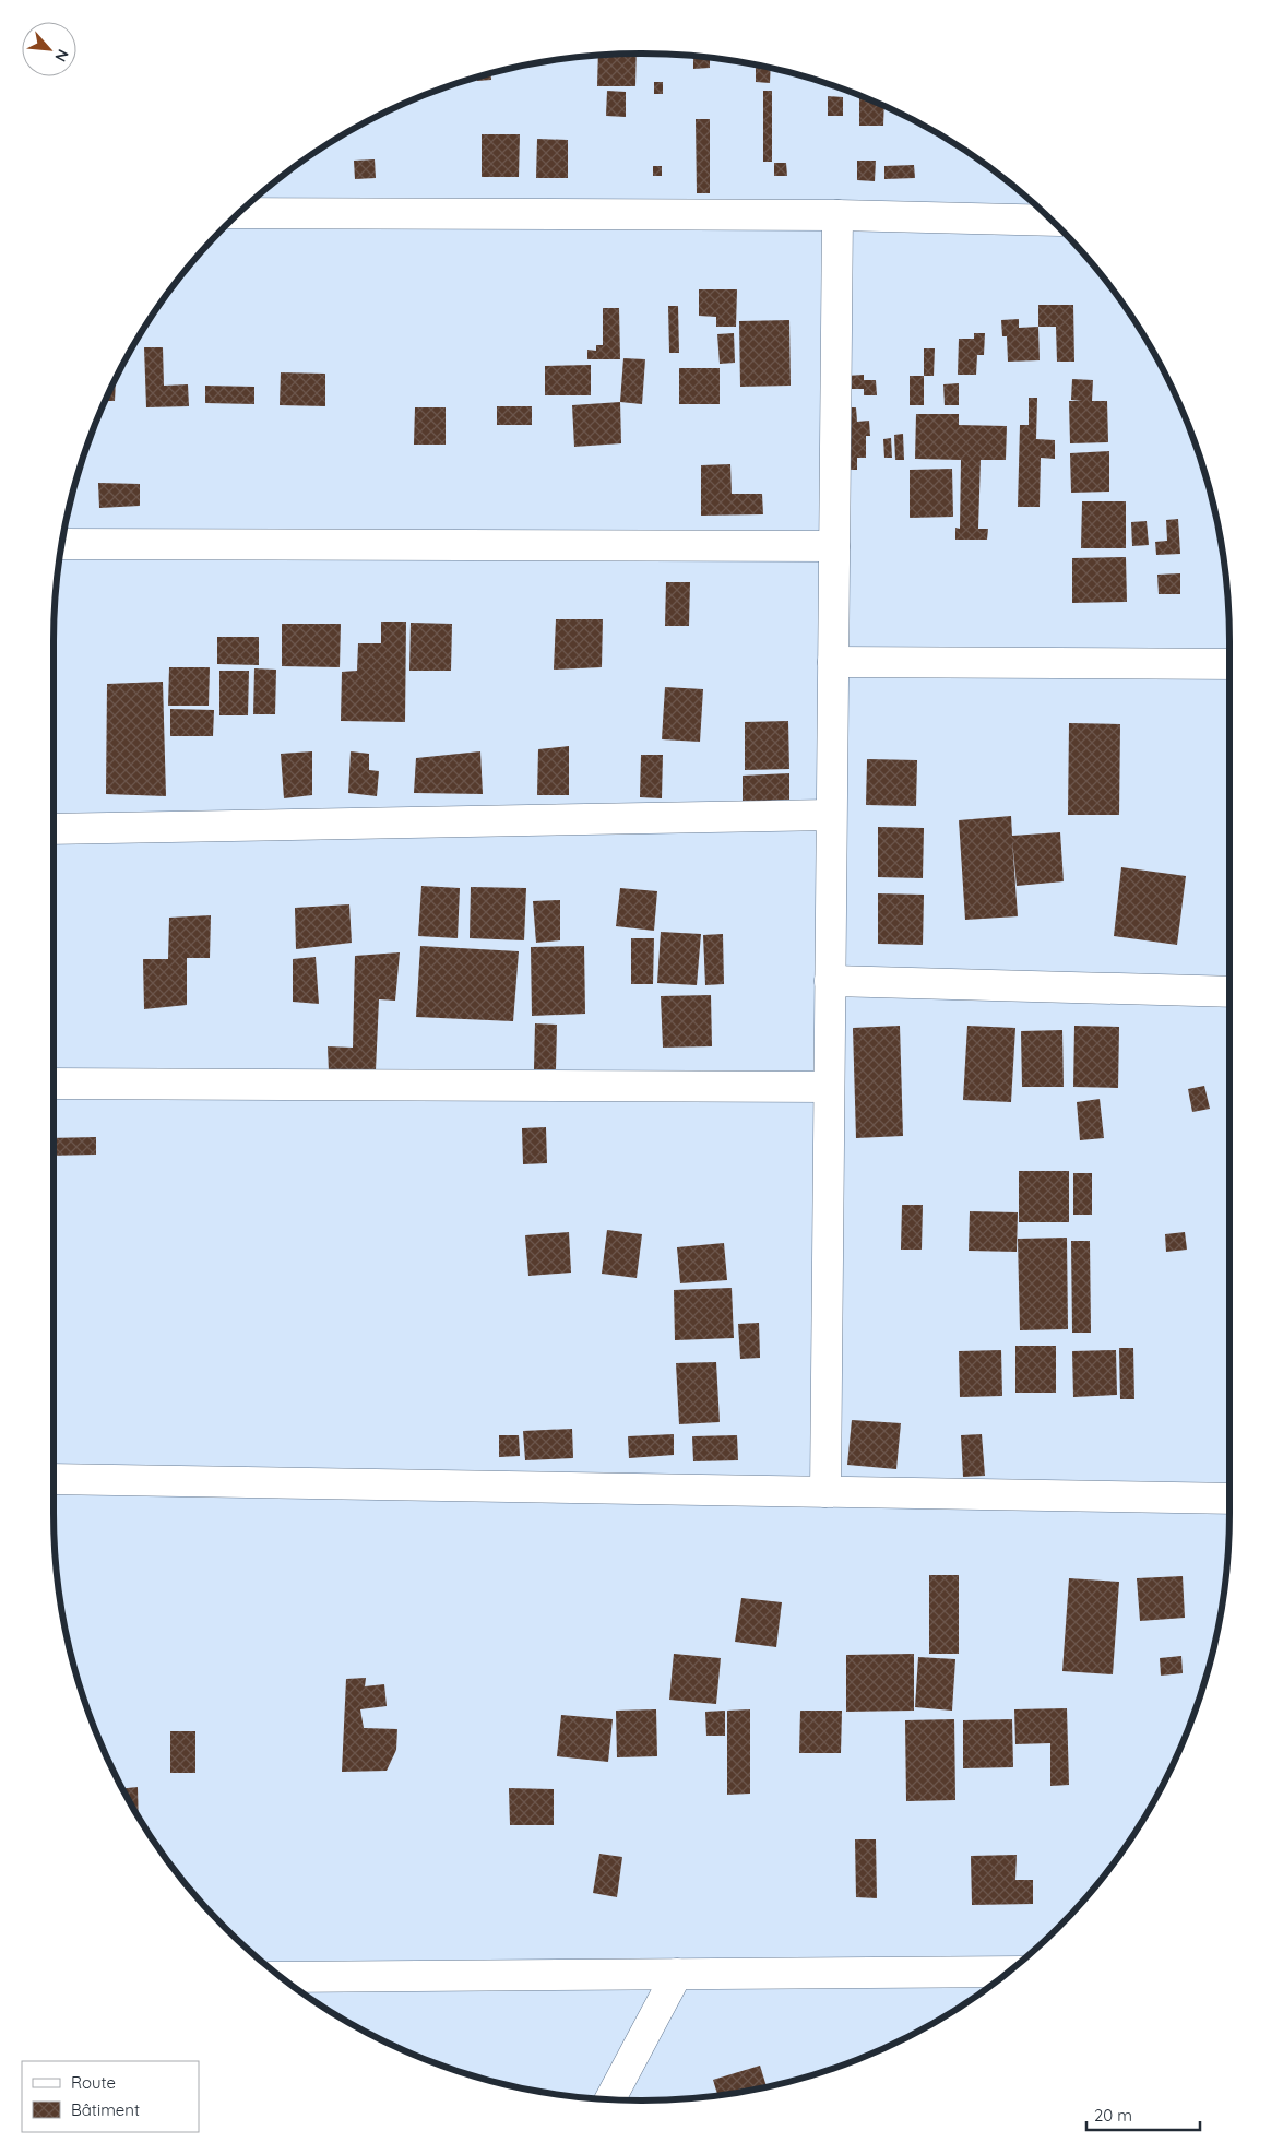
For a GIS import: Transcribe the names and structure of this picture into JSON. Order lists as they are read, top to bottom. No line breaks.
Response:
{"legend":["Route","Bâtiment"],"scale_bar":"20 m","north":"bottom right"}
